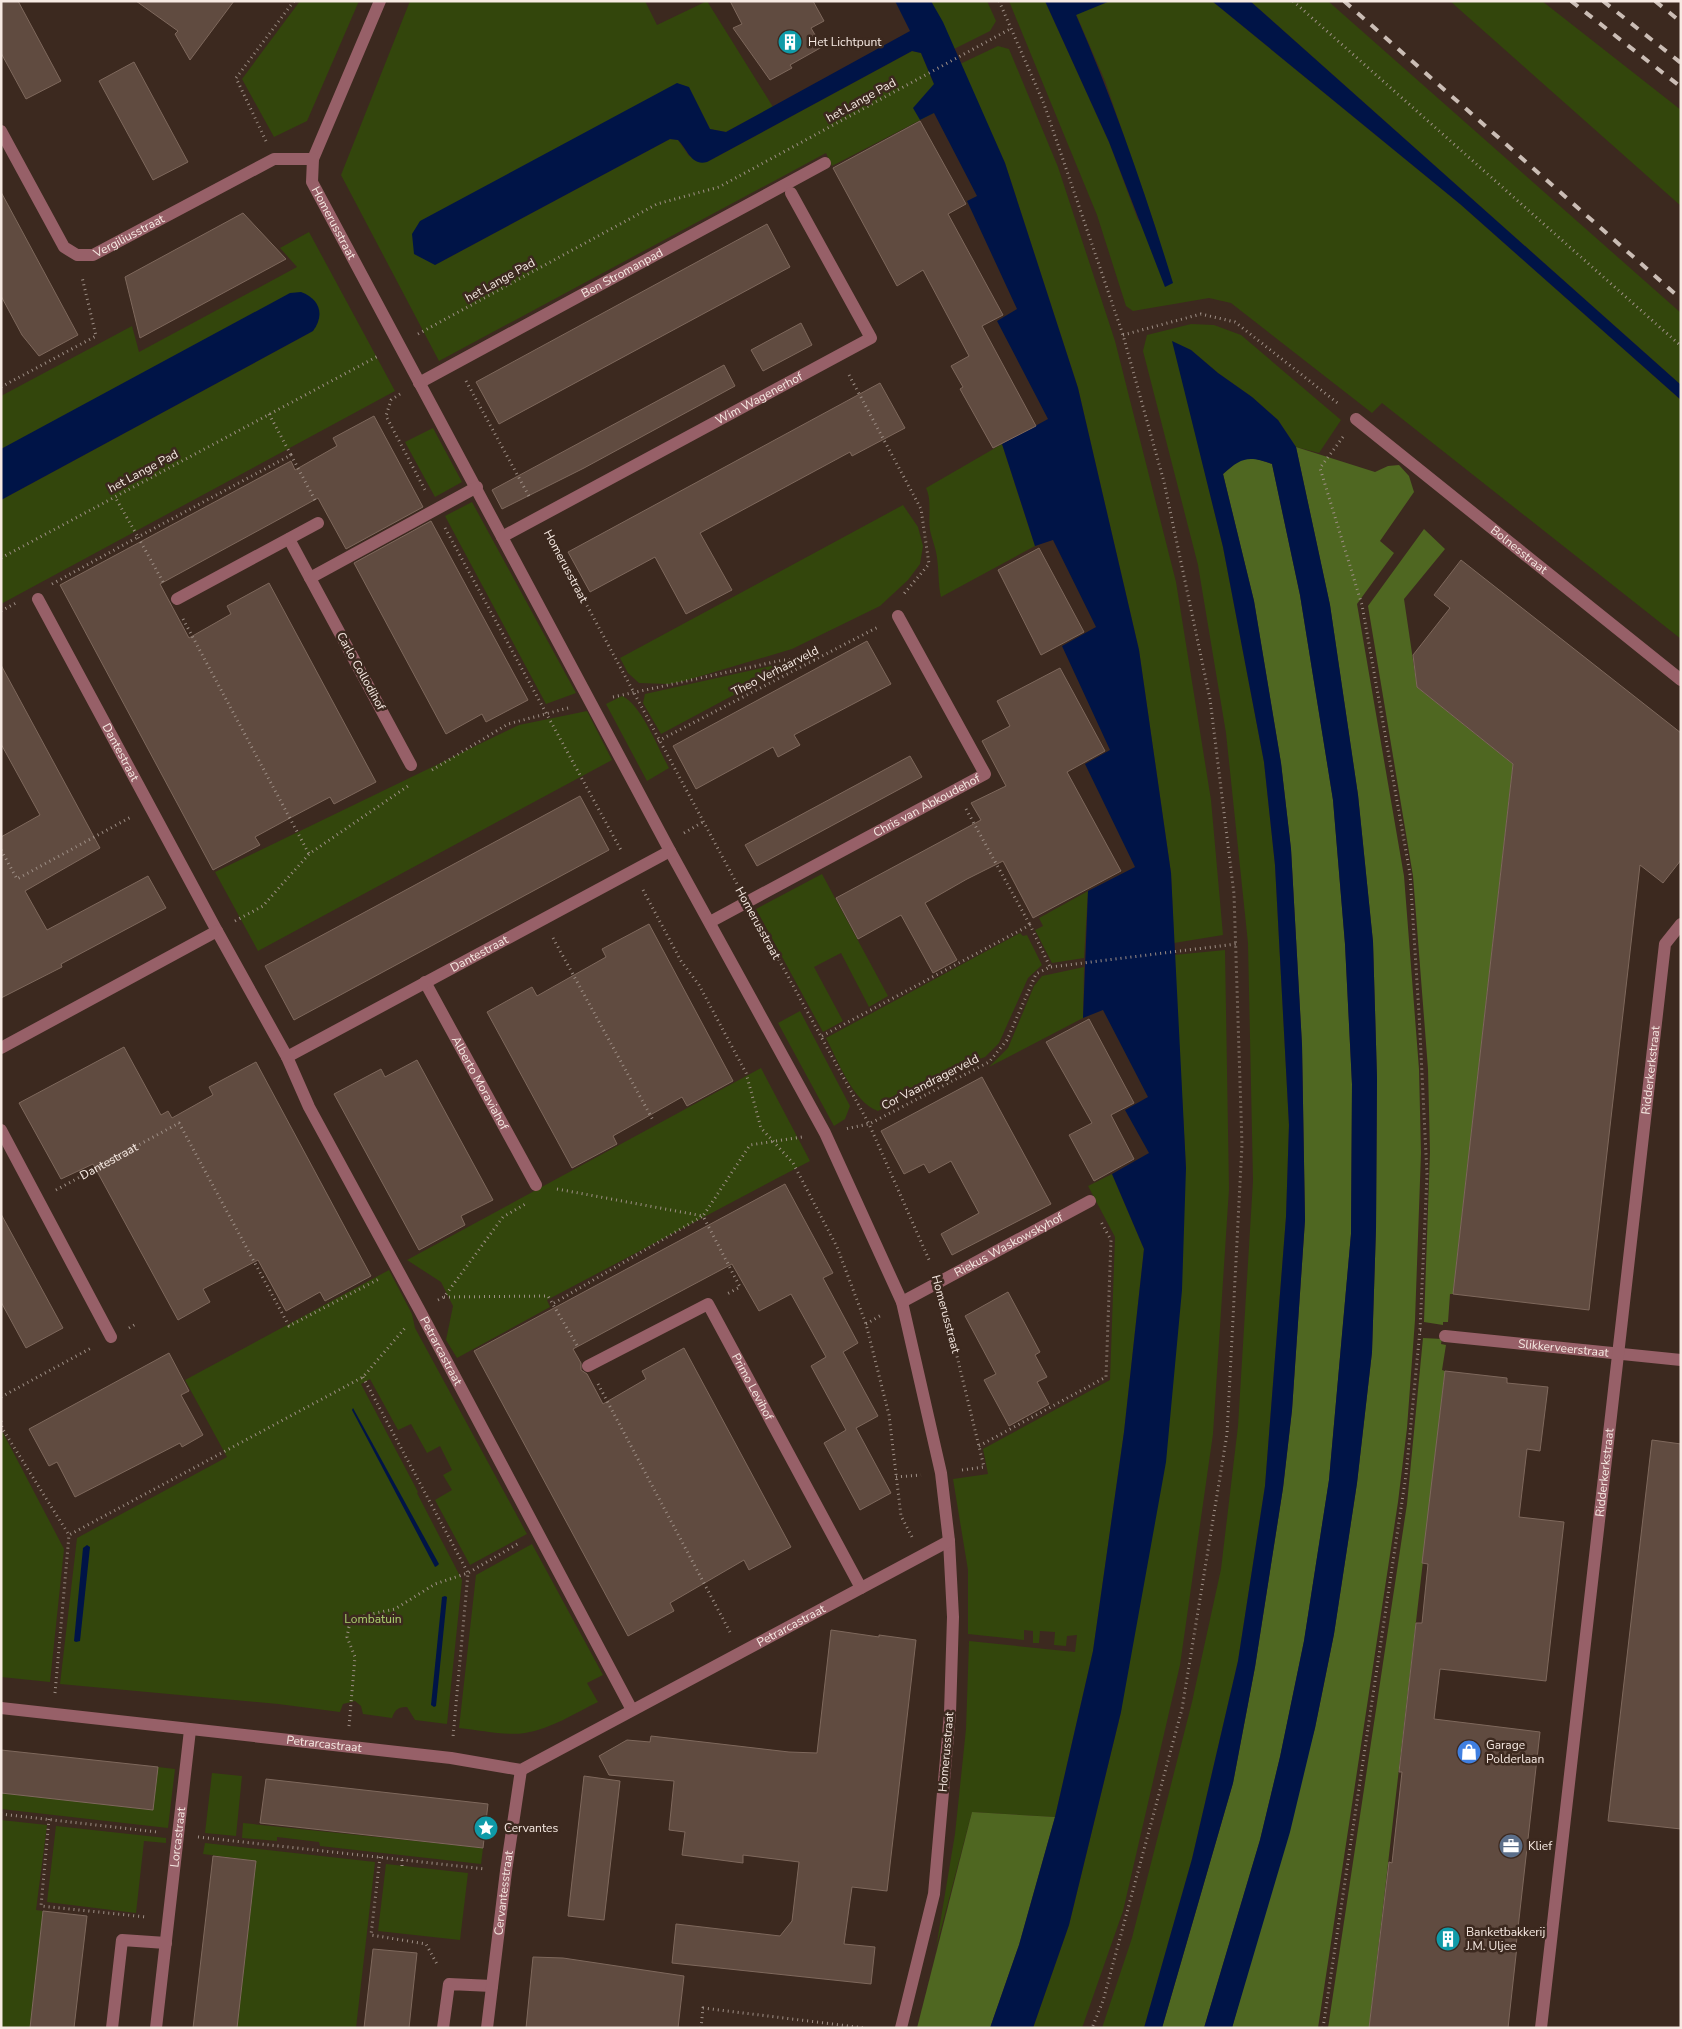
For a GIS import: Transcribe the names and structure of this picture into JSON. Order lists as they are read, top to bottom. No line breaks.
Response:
{"streets":{"street":["Homerusstraat","Vergiliusstraat","Ben Stromanpad","Wim Wagenerhof","Bolnesstraat","Carlo Collodihof","Dantestraat","Chris van Abkoudehof","Ridderkerkstraat","Alberto Moraviahof","Riekus Waskowskyhof","Slikkerveerstraat","Petrarcastraat","Primo Levihof","Lorcastraat","Cervantesstraat"],"path":["het Lange Pad","Theo Verhaarveld","Cor Vaandragerveld"]},"crossings":[["het Lange Pad","Homerusstraat"],["Homerusstraat","Vergiliusstraat"],["Homerusstraat","Ben Stromanpad"],["Homerusstraat","Wim Wagenerhof"],["Homerusstraat","Theo Verhaarveld"],["Homerusstraat","Dantestraat"],["Homerusstraat","Chris van Abkoudehof"],["Homerusstraat","Cor Vaandragerveld"],["Homerusstraat","Riekus Waskowskyhof"],["Homerusstraat","Petrarcastraat"],["Theo Verhaarveld","Chris van Abkoudehof"],["Dantestraat","Alberto Moraviahof"],["Dantestraat","Petrarcastraat"],["Ridderkerkstraat","Slikkerveerstraat"],["Petrarcastraat","Primo Levihof"],["Petrarcastraat","Lorcastraat"],["Petrarcastraat","Cervantesstraat"]],"parks":["Lombatuin"],"places":{"building":["Het Lichtpunt","Banketbakkerij J.M. Uljee"],"shop":["Garage Polderlaan"],"place":["Cervantes"],"office":["Klief"]}}
